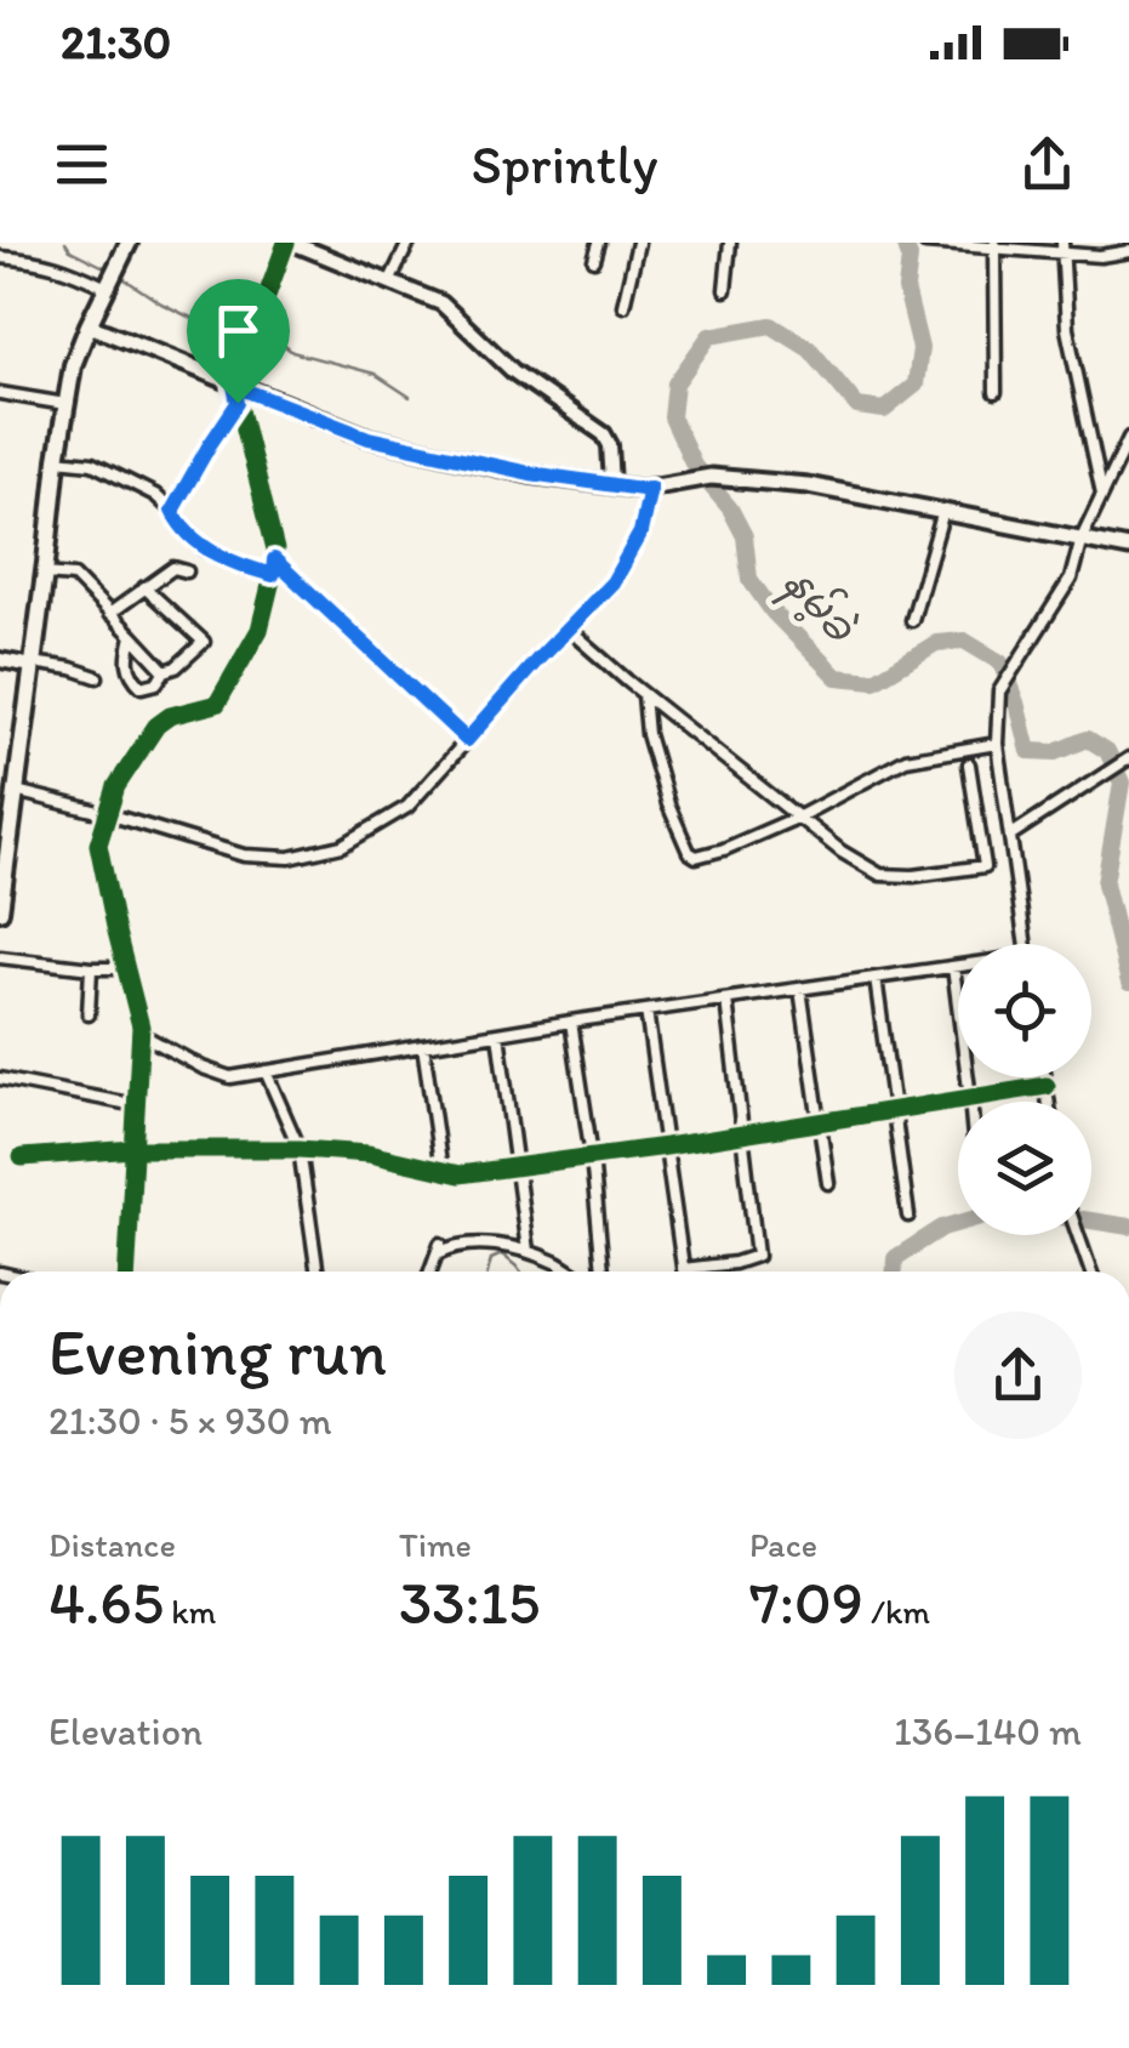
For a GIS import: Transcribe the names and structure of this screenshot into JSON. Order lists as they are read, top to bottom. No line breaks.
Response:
{"water":["နမ့်ခဲ"],"page":{"status":"21:30","header":"Sprintly","heading":["Evening run","21:30 · 5 × 930 m"],"stats":[["Distance","4.65 km"],["Time","33:15"],["Pace","7:09 /km"]],"chart":["Elevation","136–140 m"]}}
